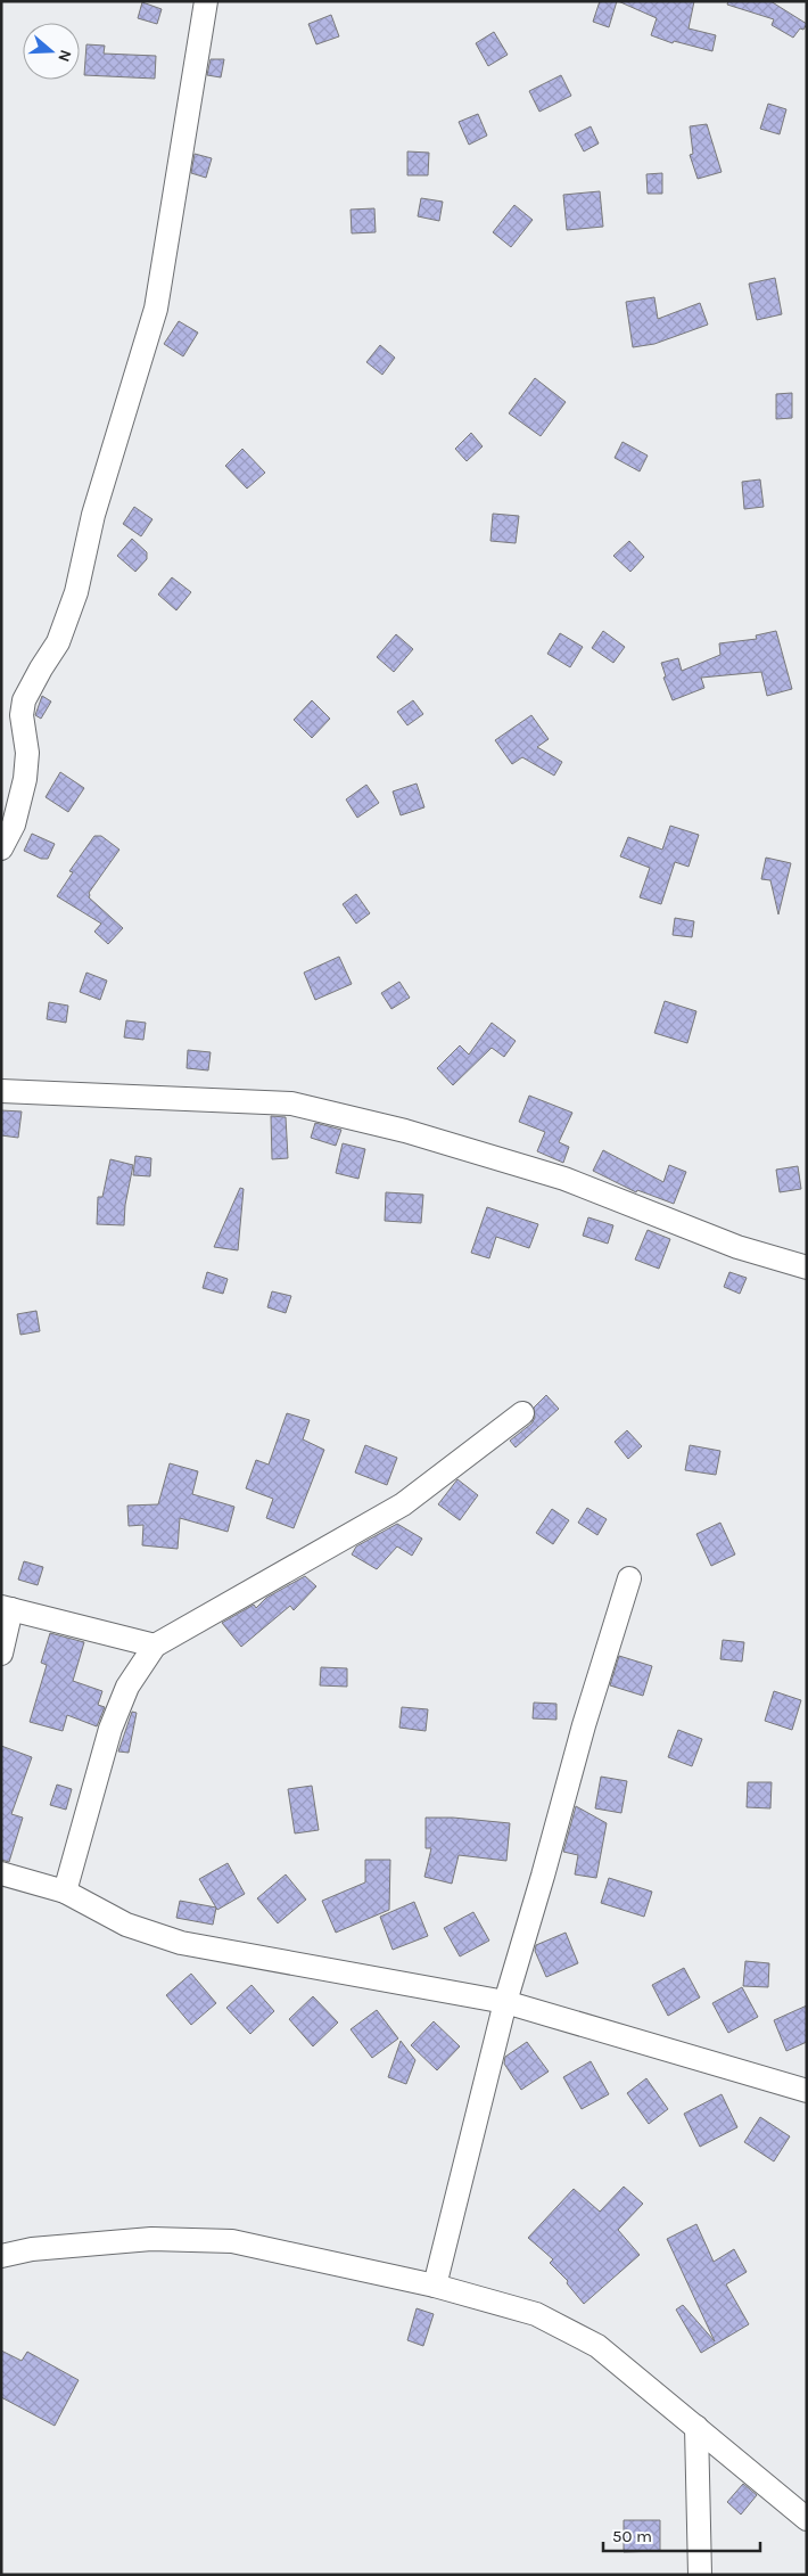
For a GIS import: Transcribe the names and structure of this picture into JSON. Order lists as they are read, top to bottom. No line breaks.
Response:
{"scale_bar":"50 m","north":"right"}
